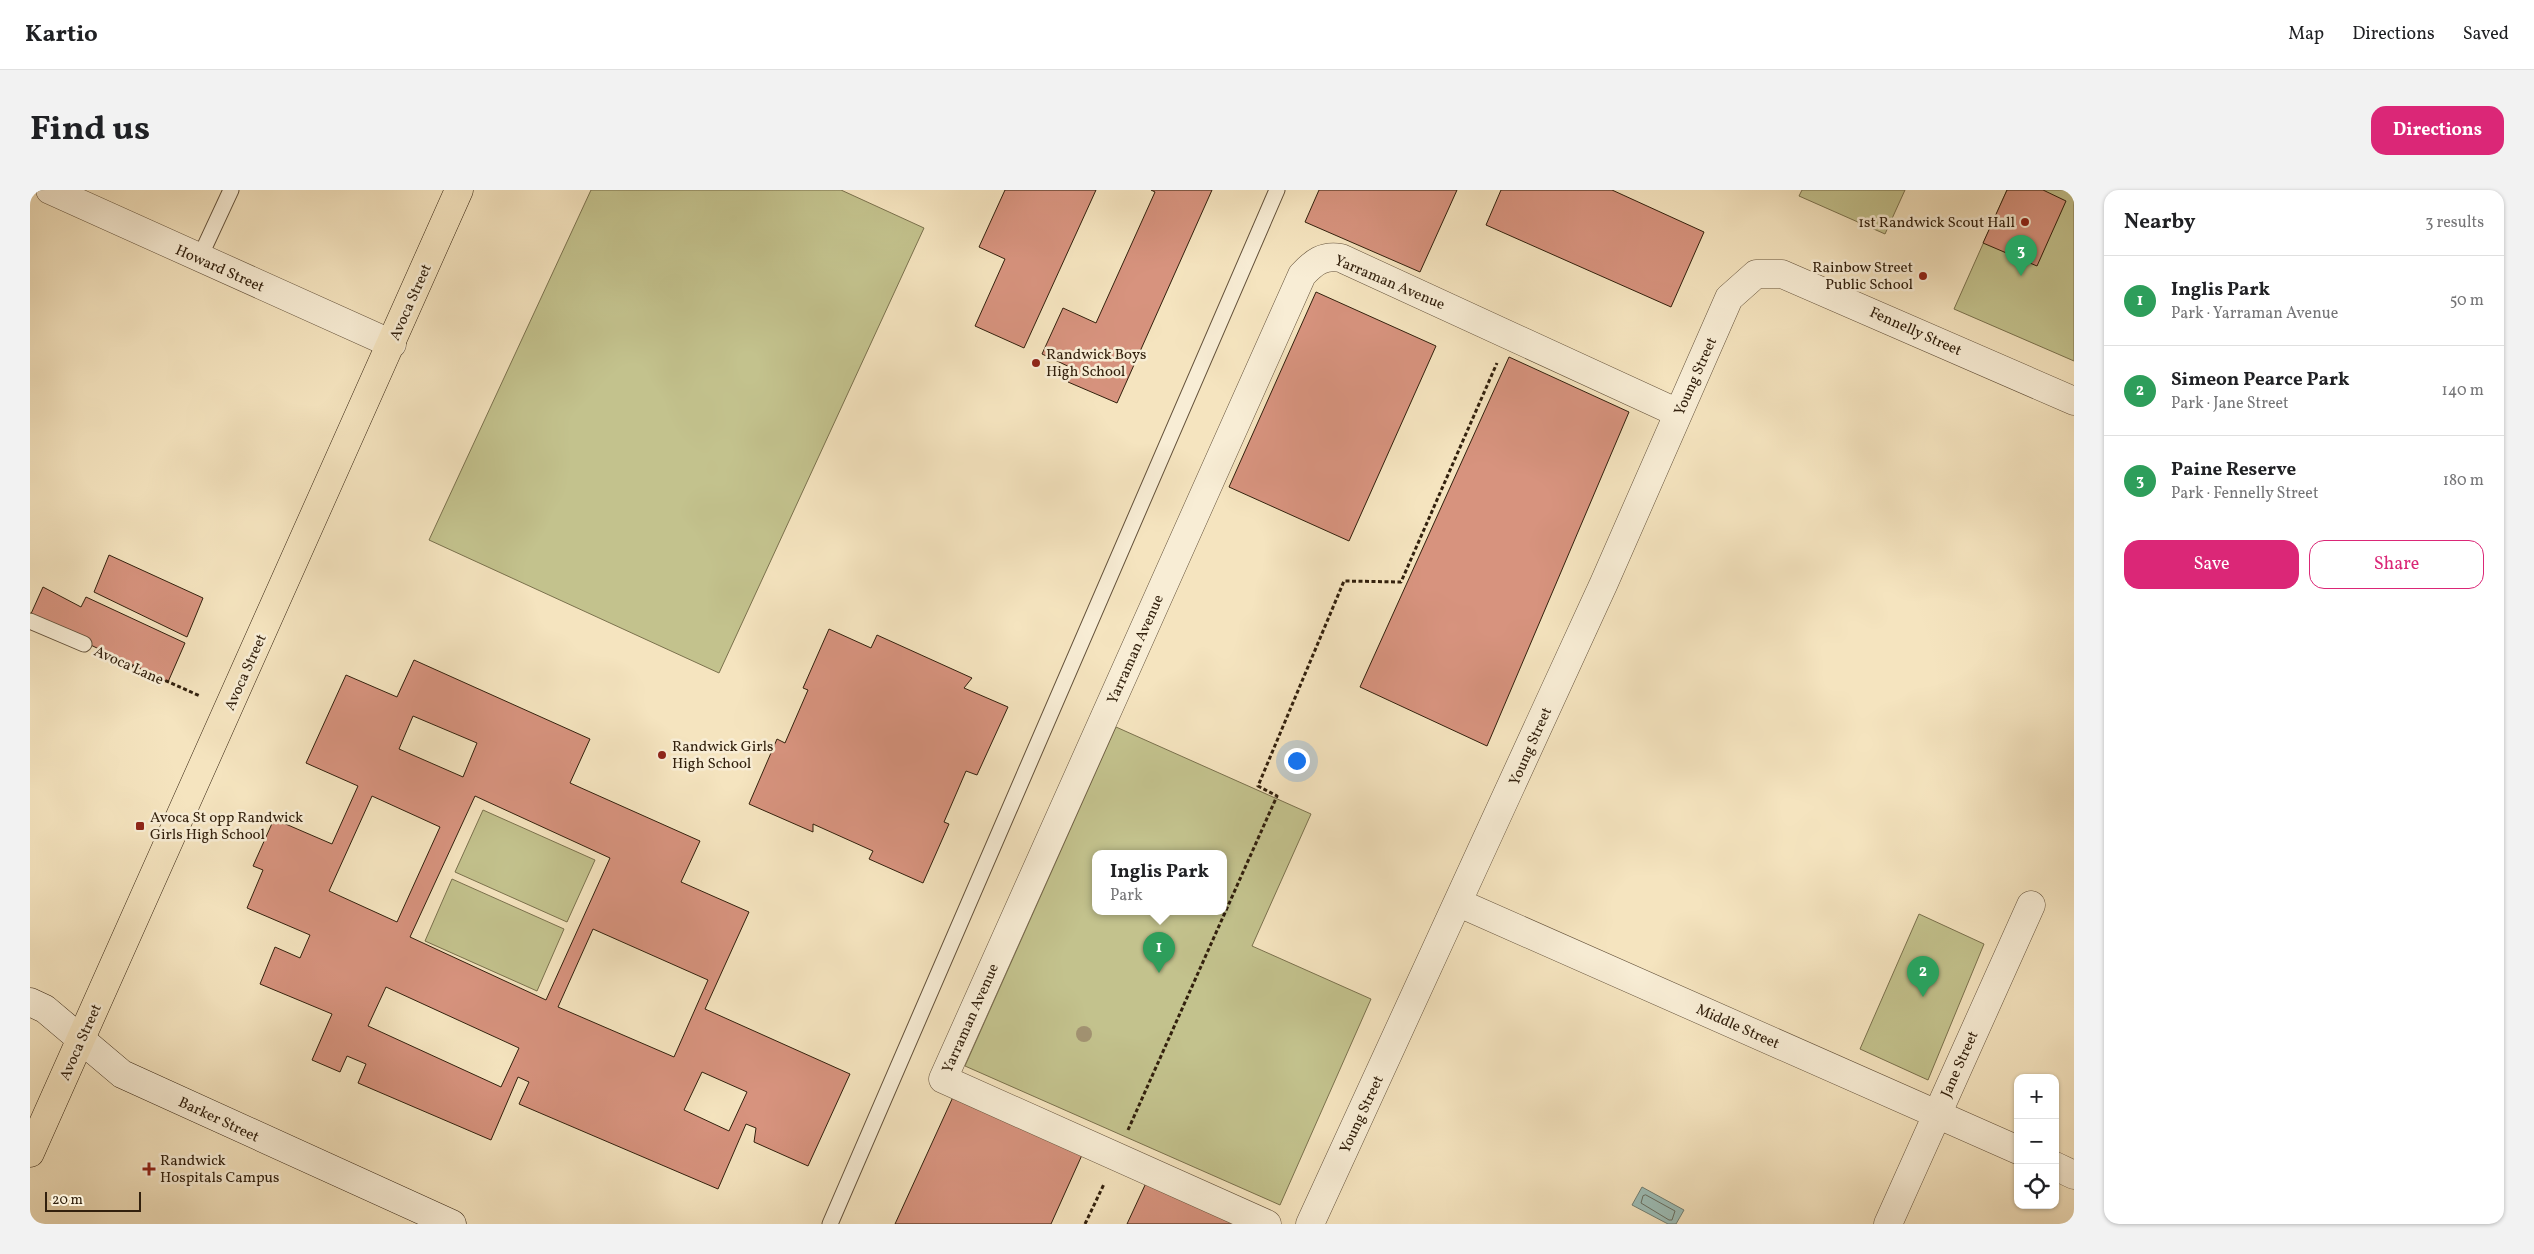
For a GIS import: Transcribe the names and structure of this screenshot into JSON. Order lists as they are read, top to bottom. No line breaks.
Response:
{"streets":{"main road":["Avoca Street"],"street":["Howard Street","Yarraman Avenue","Fennelly Street","Young Street","Middle Street","Jane Street","Barker Street"],"lane":["Avoca Lane"]},"crossings":[["Howard Street","Avoca Street"],["Yarraman Avenue","Young Street"],["Avoca Street","Avoca Lane"],["Avoca Street","Barker Street"],["Fennelly Street","Young Street"],["Young Street","Middle Street"],["Middle Street","Jane Street"]],"places":{"other":["1st Randwick Scout Hall","Rainbow Street Public School","Randwick Boys High School","Randwick Girls High School"],"transit":["Avoca St opp Randwick Girls High School"],"health":["Randwick Hospitals Campus"]},"scale_bar":"20 m","page":{"header":"Kartio","nav":["Map","Directions","Saved"],"title":"Find us","buttons":["Directions",["Save","Share"]],"heading":["Nearby","3 results"],"pins":["3","1","2"],"list":[{"mark":"1","name":"Inglis Park","note":"Park · Yarraman Avenue","value":"50 m"},{"mark":"2","name":"Simeon Pearce Park","note":"Park · Jane Street","value":"140 m"},{"mark":"3","name":"Paine Reserve","note":"Park · Fennelly Street","value":"180 m"}],"popup":["Inglis Park","Park"],"map_buttons":["+","−"],"scale":"20 m"}}
